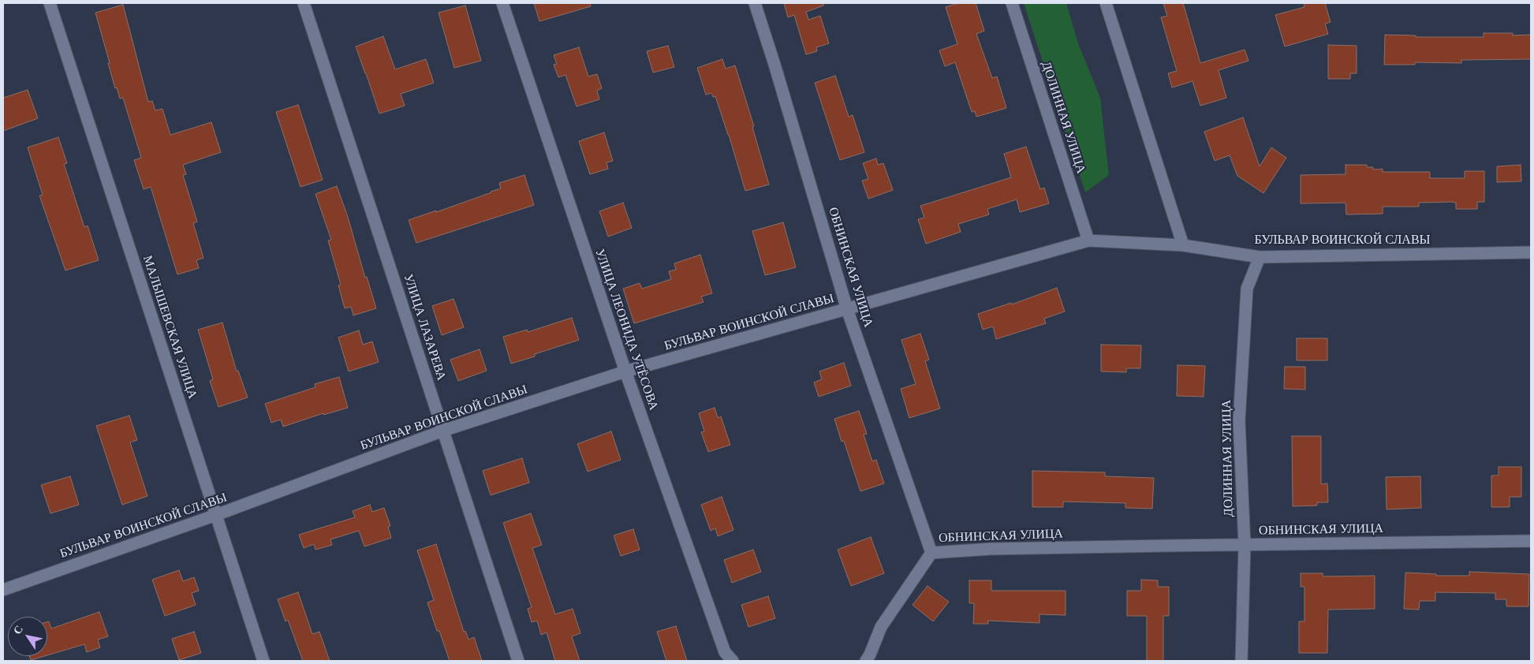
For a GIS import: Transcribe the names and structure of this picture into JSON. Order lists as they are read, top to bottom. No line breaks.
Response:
{"streets":{"street":["ДОЛИННАЯ УЛИЦА","БУЛЬВАР ВОИНСКОЙ СЛАВЫ","ОБНИНСКАЯ УЛИЦА","МАЛЫШЕВСКАЯ УЛИЦА","УЛИЦА ЛАЗАРЕВА","УЛИЦА ЛЕОНИДА УТЁСОВА"]},"crossings":[["ДОЛИННАЯ УЛИЦА","БУЛЬВАР ВОИНСКОЙ СЛАВЫ"],["ДОЛИННАЯ УЛИЦА","ОБНИНСКАЯ УЛИЦА"],["БУЛЬВАР ВОИНСКОЙ СЛАВЫ","ОБНИНСКАЯ УЛИЦА"],["БУЛЬВАР ВОИНСКОЙ СЛАВЫ","МАЛЫШЕВСКАЯ УЛИЦА"],["БУЛЬВАР ВОИНСКОЙ СЛАВЫ","УЛИЦА ЛАЗАРЕВА"],["БУЛЬВАР ВОИНСКОЙ СЛАВЫ","УЛИЦА ЛЕОНИДА УТЁСОВА"]],"north":"top left"}
